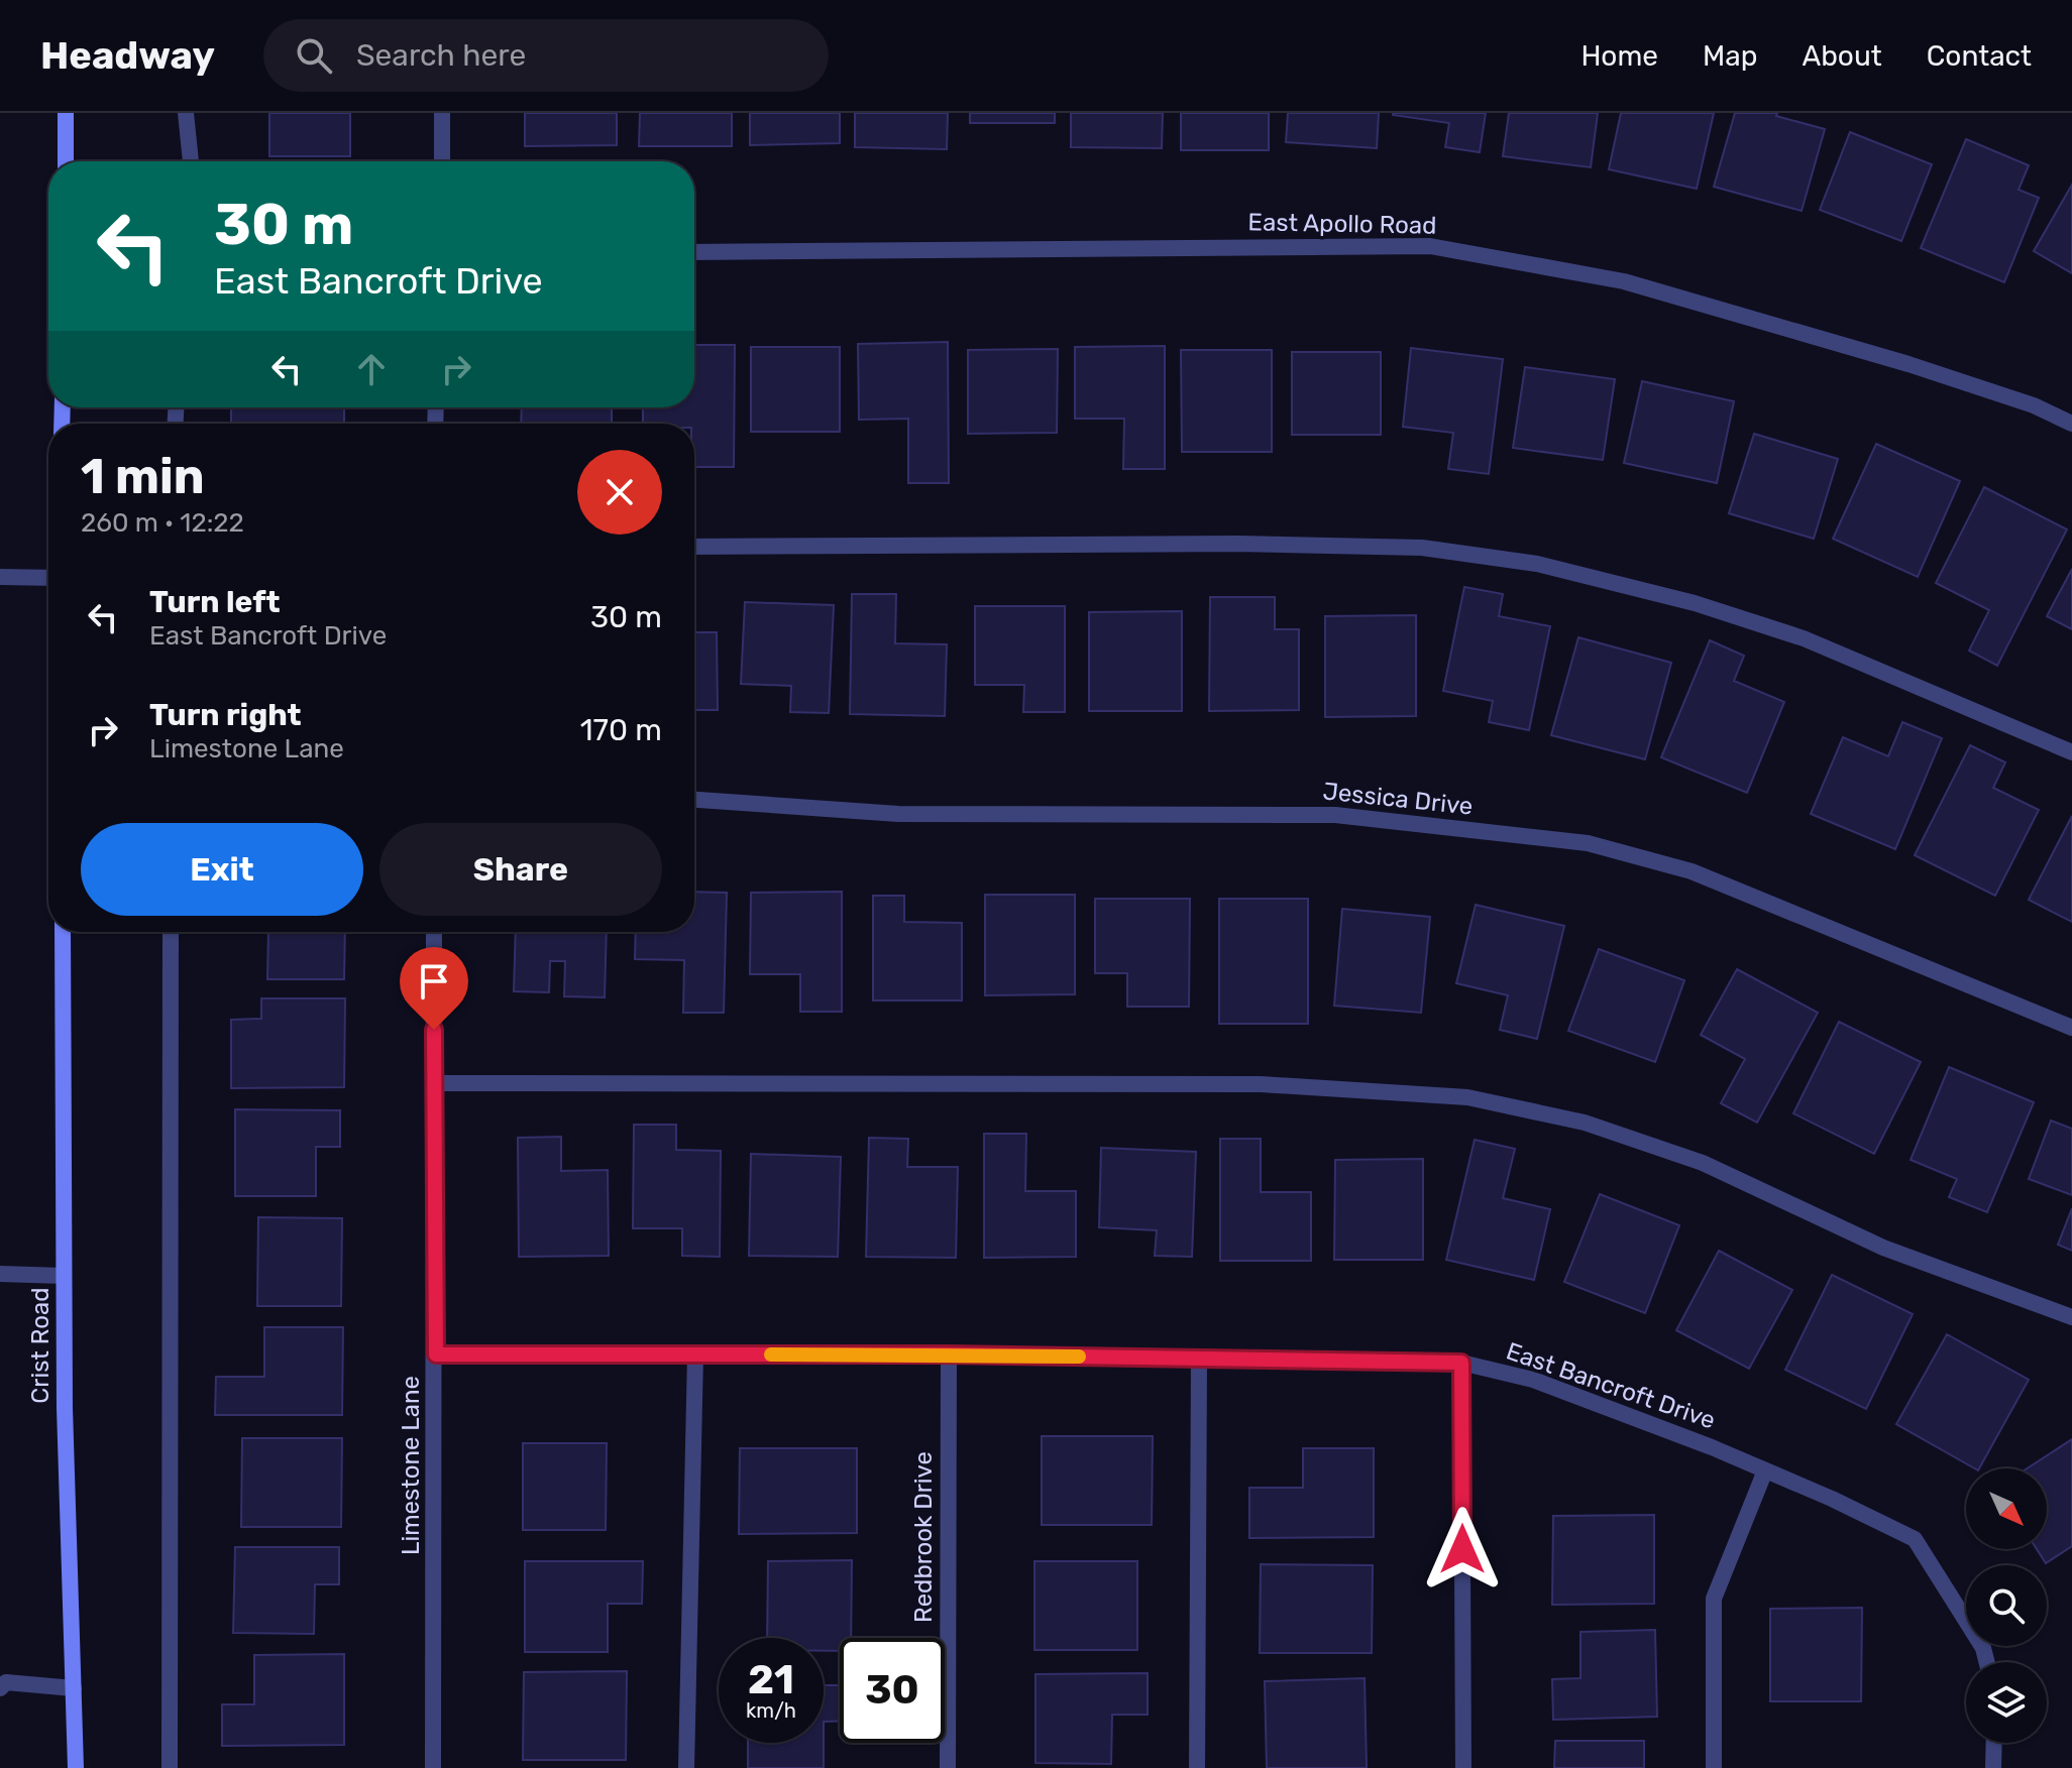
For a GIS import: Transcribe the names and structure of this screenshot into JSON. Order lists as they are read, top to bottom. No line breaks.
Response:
{"streets":{"street":["East Apollo Road","Jessica Drive","Crist Road","East Bancroft Drive","Limestone Lane","Redbrook Drive"]},"crossings":[["East Bancroft Drive","Limestone Lane"],["East Bancroft Drive","Redbrook Drive"]],"north":"bottom right","page":{"header":"Headway","search":"Search here","nav":["Home","Map","About","Contact"],"turn":["30 m","East Bancroft Drive"],"heading":["1 min","260 m · 12:22"],"list":[{"name":"Turn left","note":"East Bancroft Drive","value":"30 m"},{"name":"Turn right","note":"Limestone Lane","value":"170 m"}],"buttons":["Exit","Share"],"speed":"21 km/h","limit":"30"}}
